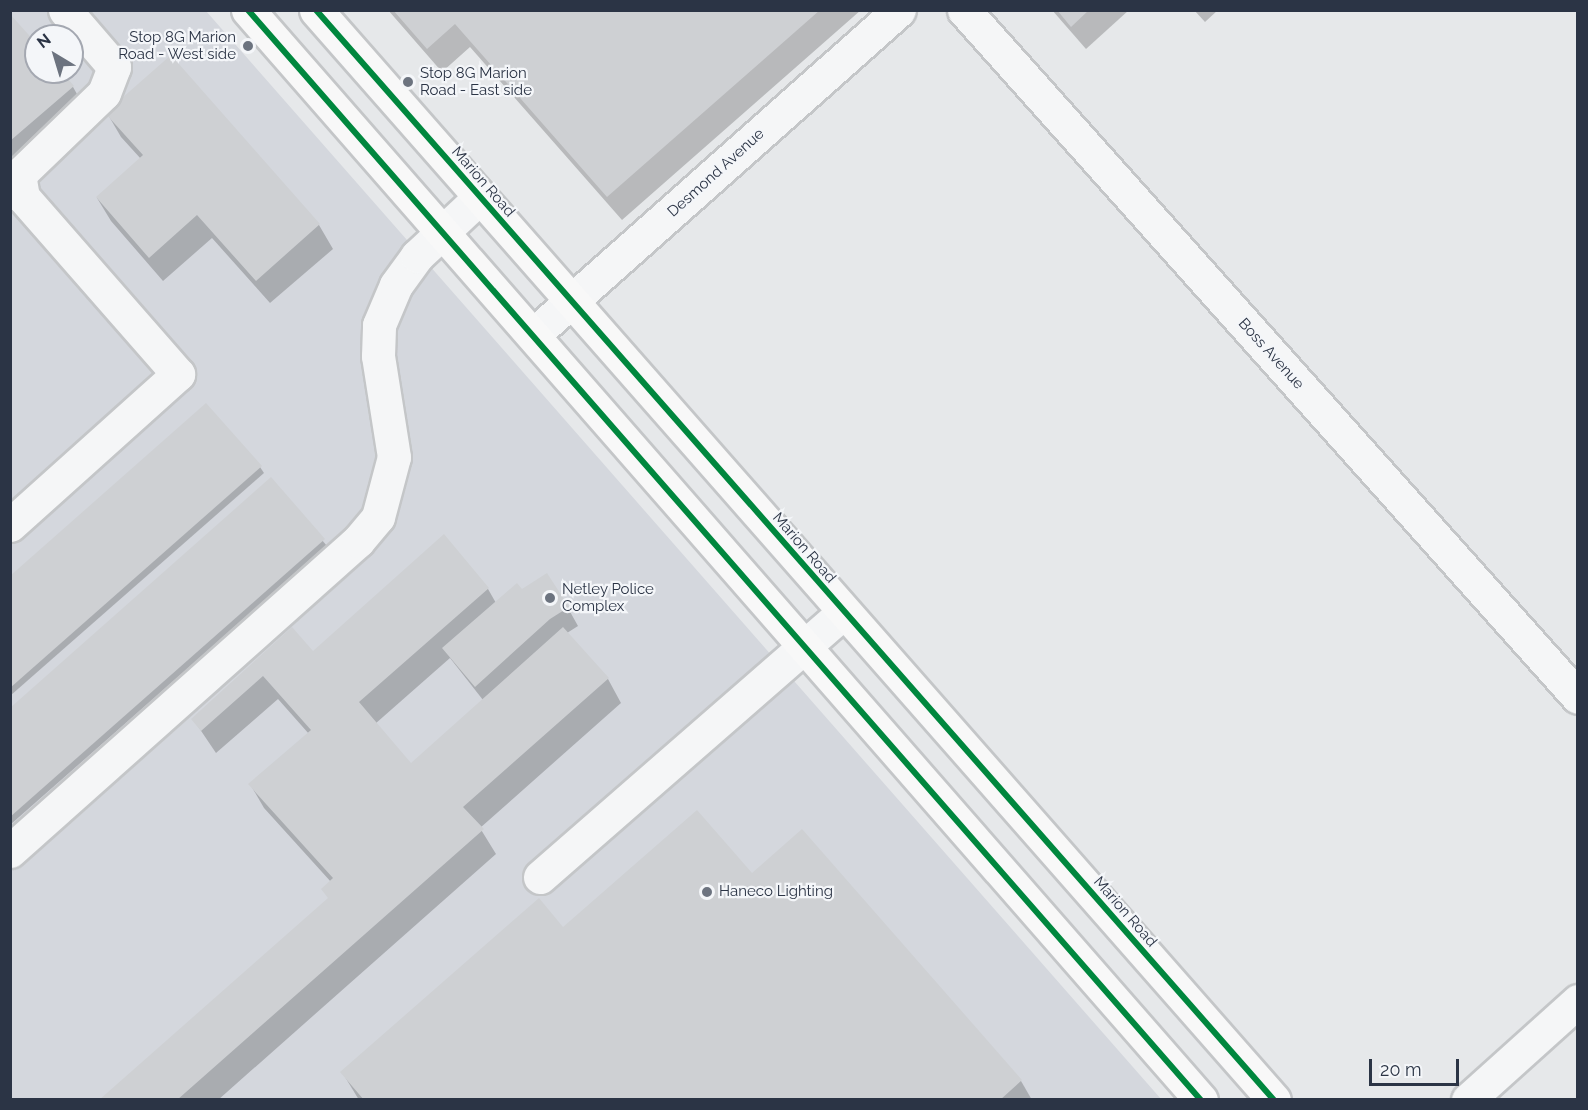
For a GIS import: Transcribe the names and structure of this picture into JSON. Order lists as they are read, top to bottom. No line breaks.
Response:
{"streets":{"main road":["Marion Road"],"street":["Desmond Avenue","Boss Avenue"]},"crossings":[["Desmond Avenue","Marion Road"]],"places":["Stop 8G Marion Road - West side","Stop 8G Marion Road - East side","Netley Police Complex","Haneco Lighting"],"scale_bar":"20 m","north":"top left"}
